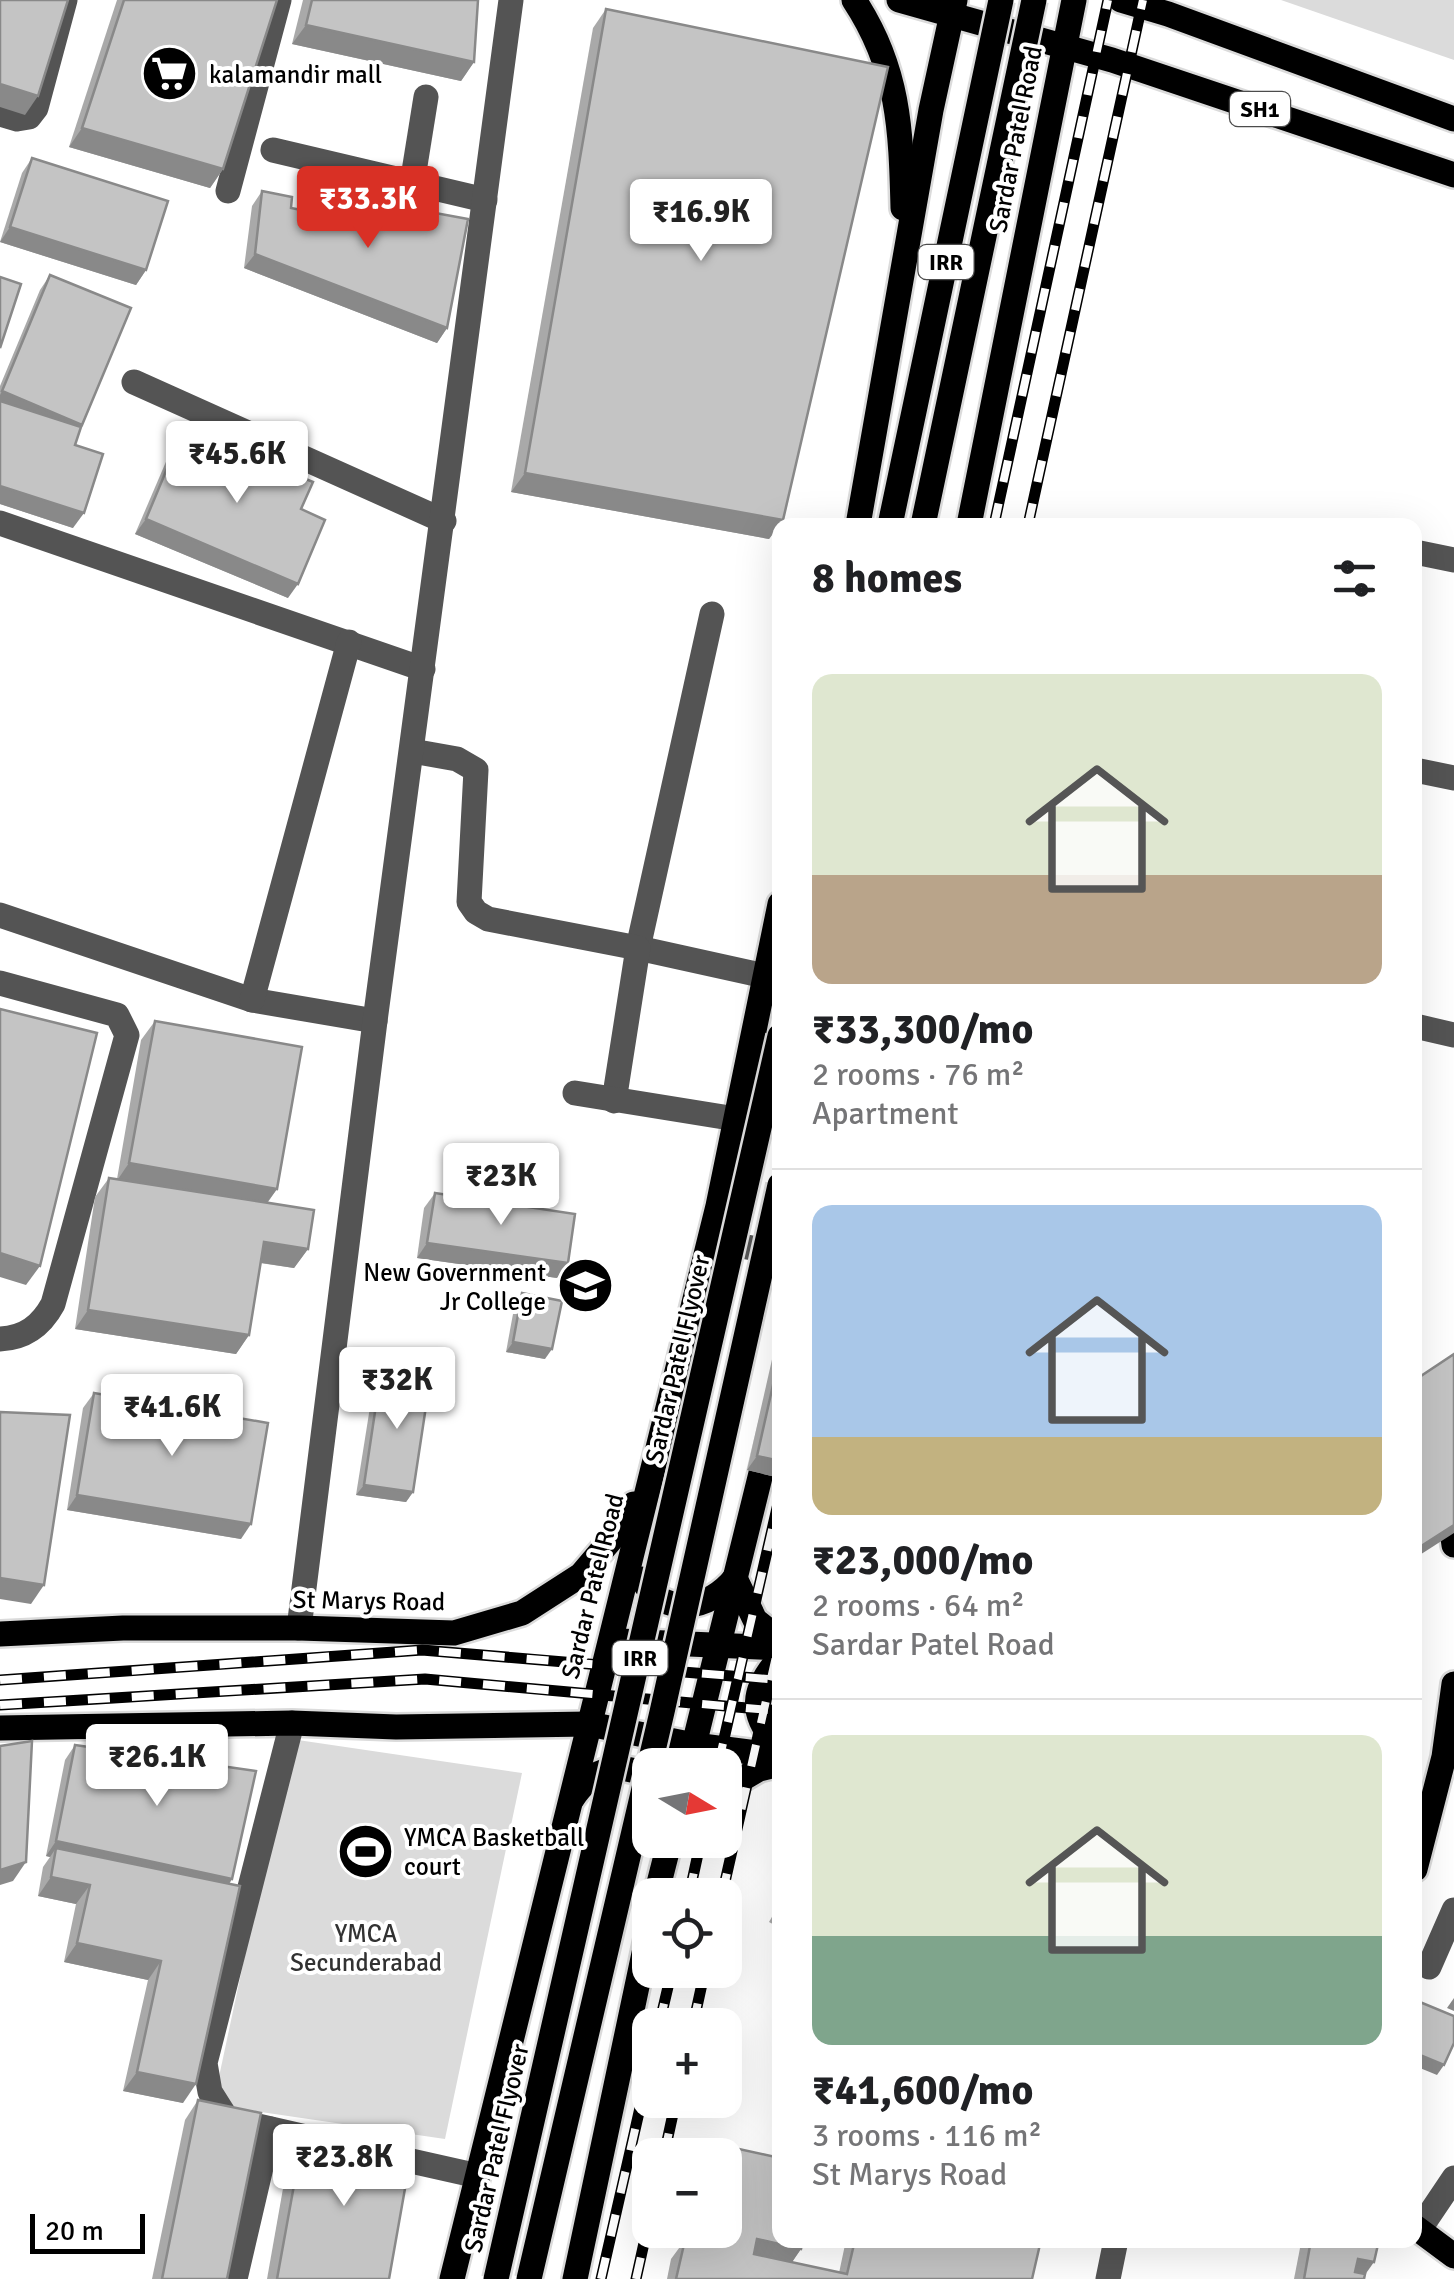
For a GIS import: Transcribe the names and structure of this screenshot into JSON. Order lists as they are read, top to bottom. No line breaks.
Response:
{"streets":{"main road":["SH1","Sardar Patel Road","IRR","Sardar Patel Flyover","St Marys Road"]},"crossings":[["SH1","Sardar Patel Road"],["SH1","IRR"],["Sardar Patel Road","IRR"],["Sardar Patel Road","St Marys Road"]],"parks":["YMCA Secunderabad"],"places":{"supermarket":["kalamandir mall"],"school or university":["New Government Jr College"],"sports":["YMCA Basketball court"]},"scale_bar":"20 m","north":"right","page":{"price":["₹33.3K","₹16.9K","₹45.6K","₹23K","₹32K","₹41.6K","₹26.1K","₹23.8K"],"heading":"8 homes","list":[{"name":"₹33,300/mo","note":"2 rooms · 76 m² · Apartment"},{"name":"₹23,000/mo","note":"2 rooms · 64 m² · Sardar Patel Road"},{"name":"₹41,600/mo","note":"3 rooms · 116 m² · St Marys Road"}],"map_buttons":["+","−"],"scale":"20 m"}}
